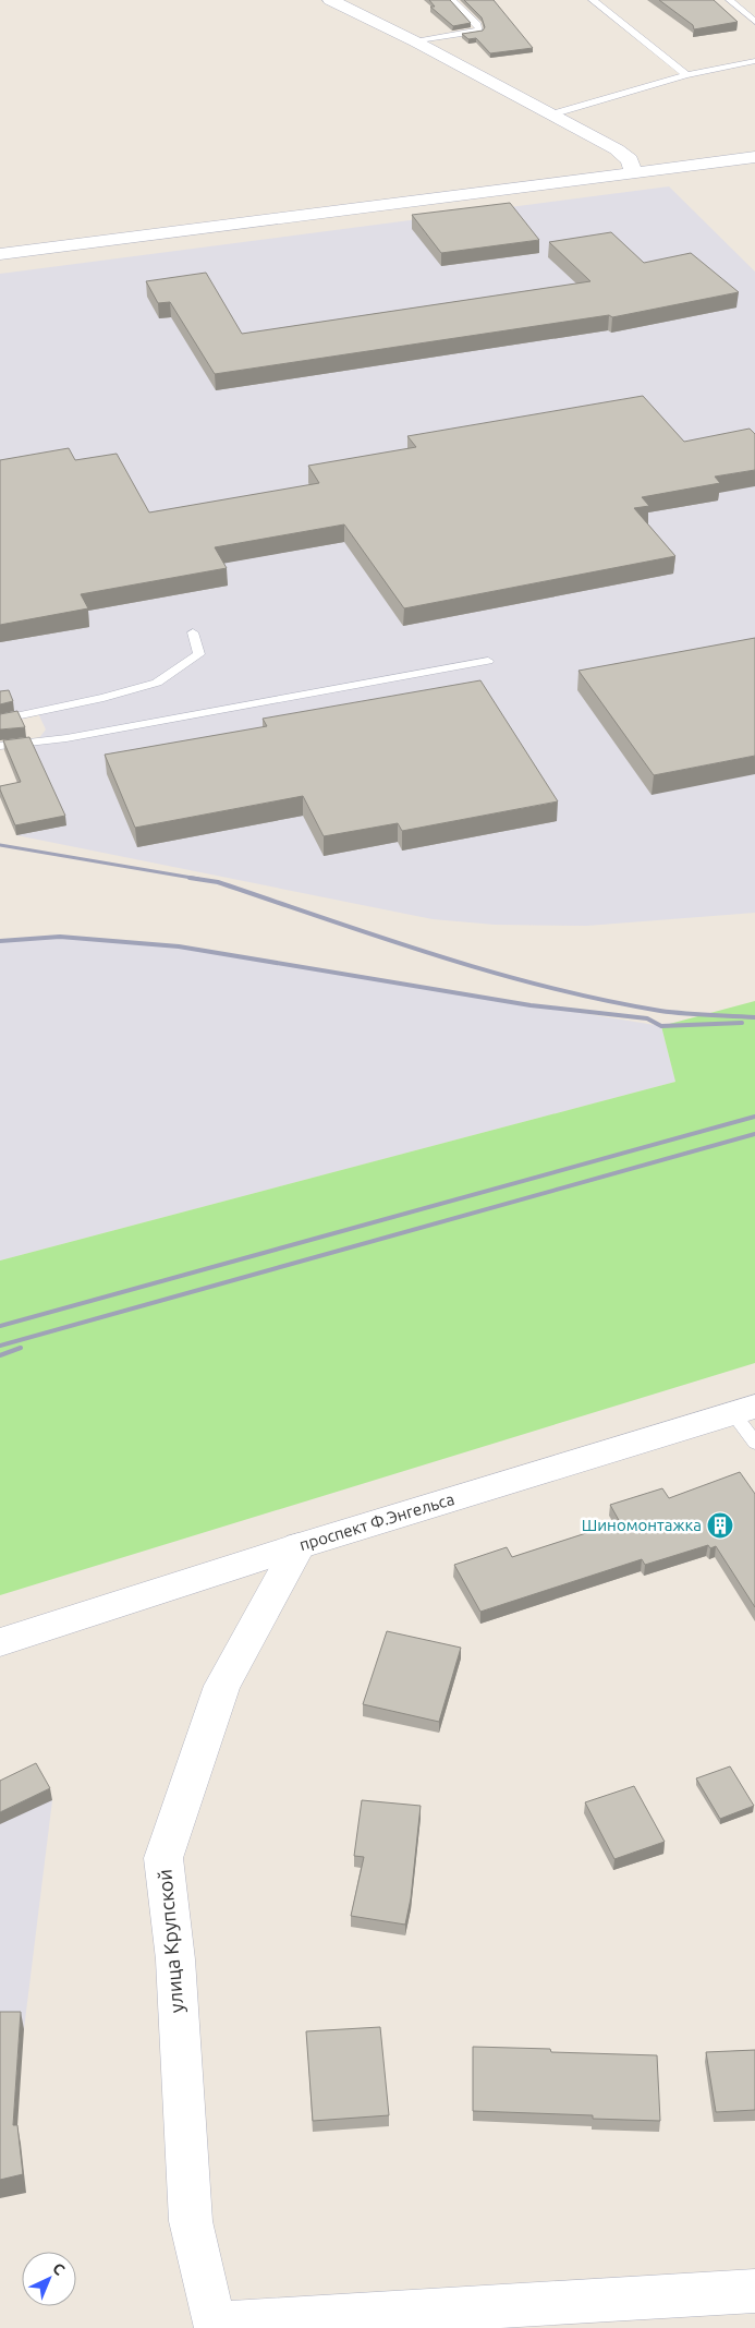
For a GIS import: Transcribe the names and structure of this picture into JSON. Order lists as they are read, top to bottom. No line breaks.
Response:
{"streets":{"street":["проспект Ф.Энгельса","улица Крупской"]},"crossings":[["проспект Ф.Энгельса","улица Крупской"]],"places":{"building":["Шиномонтажка"]},"north":"top right"}
